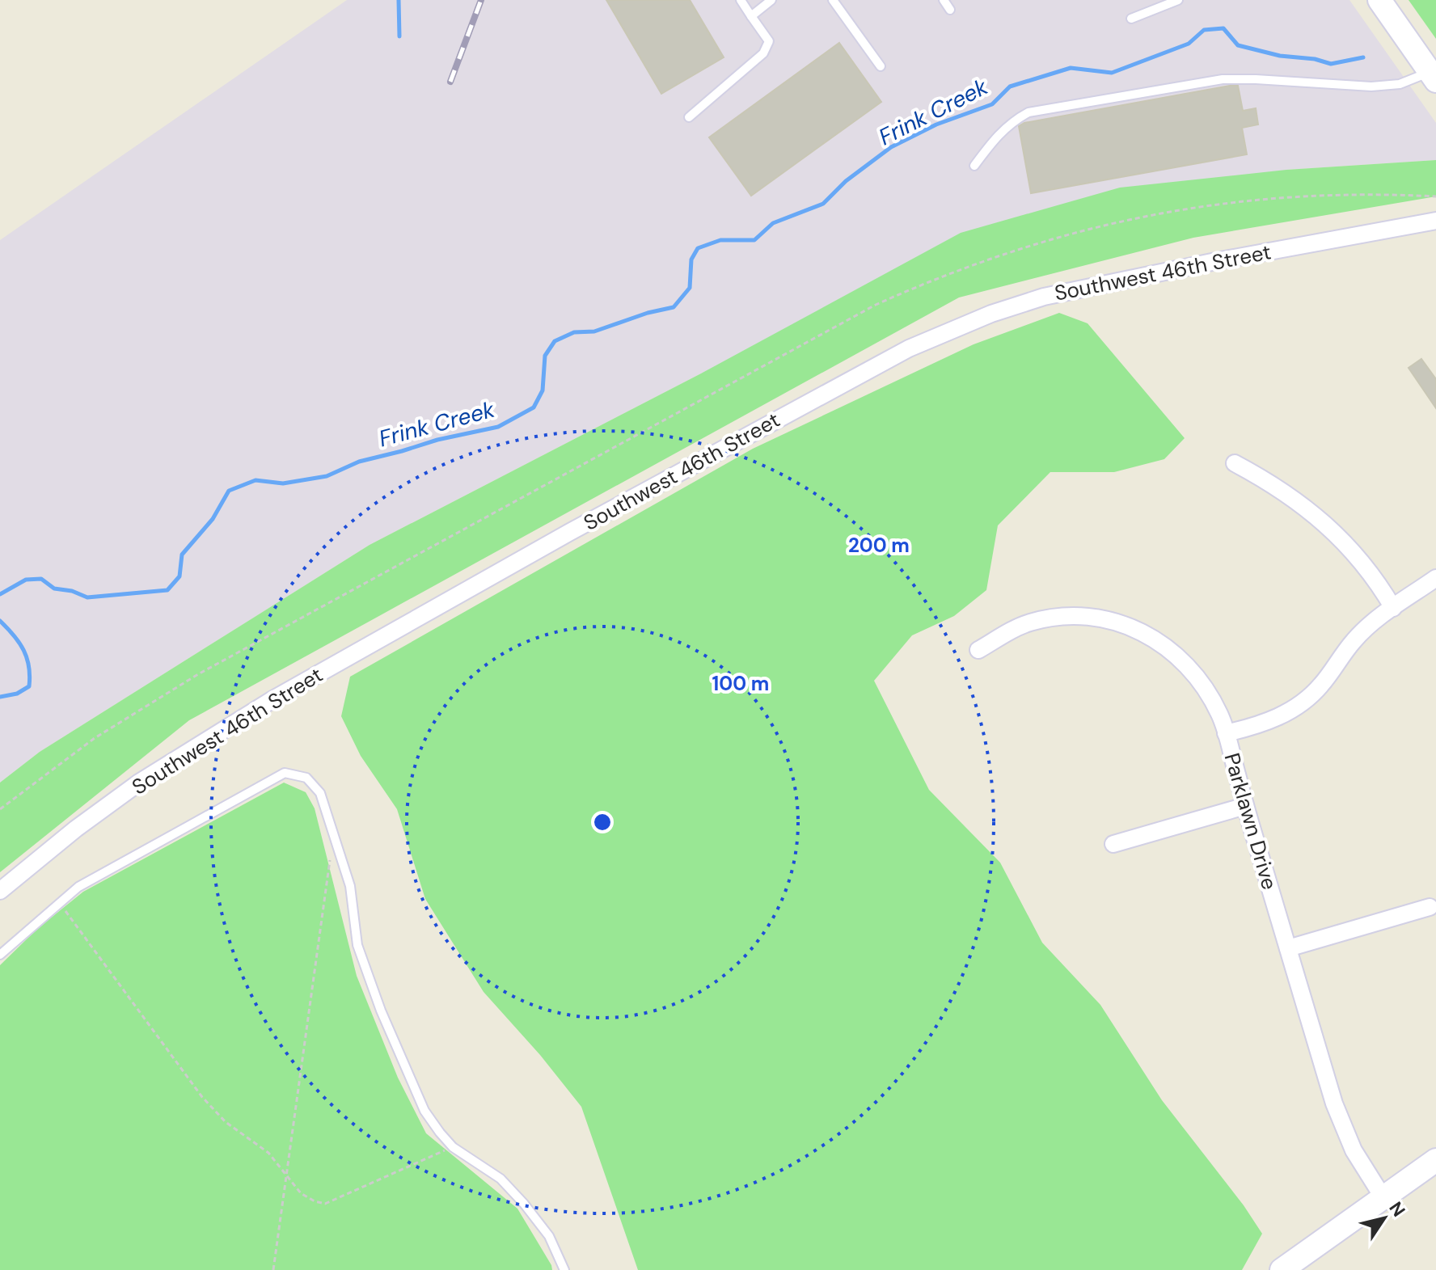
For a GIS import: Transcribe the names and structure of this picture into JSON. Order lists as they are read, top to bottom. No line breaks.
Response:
{"streets":{"street":["Southwest 46th Street","Parklawn Drive"]},"water":["Frink Creek"],"north":"top right","rings":["200 m","100 m"]}
